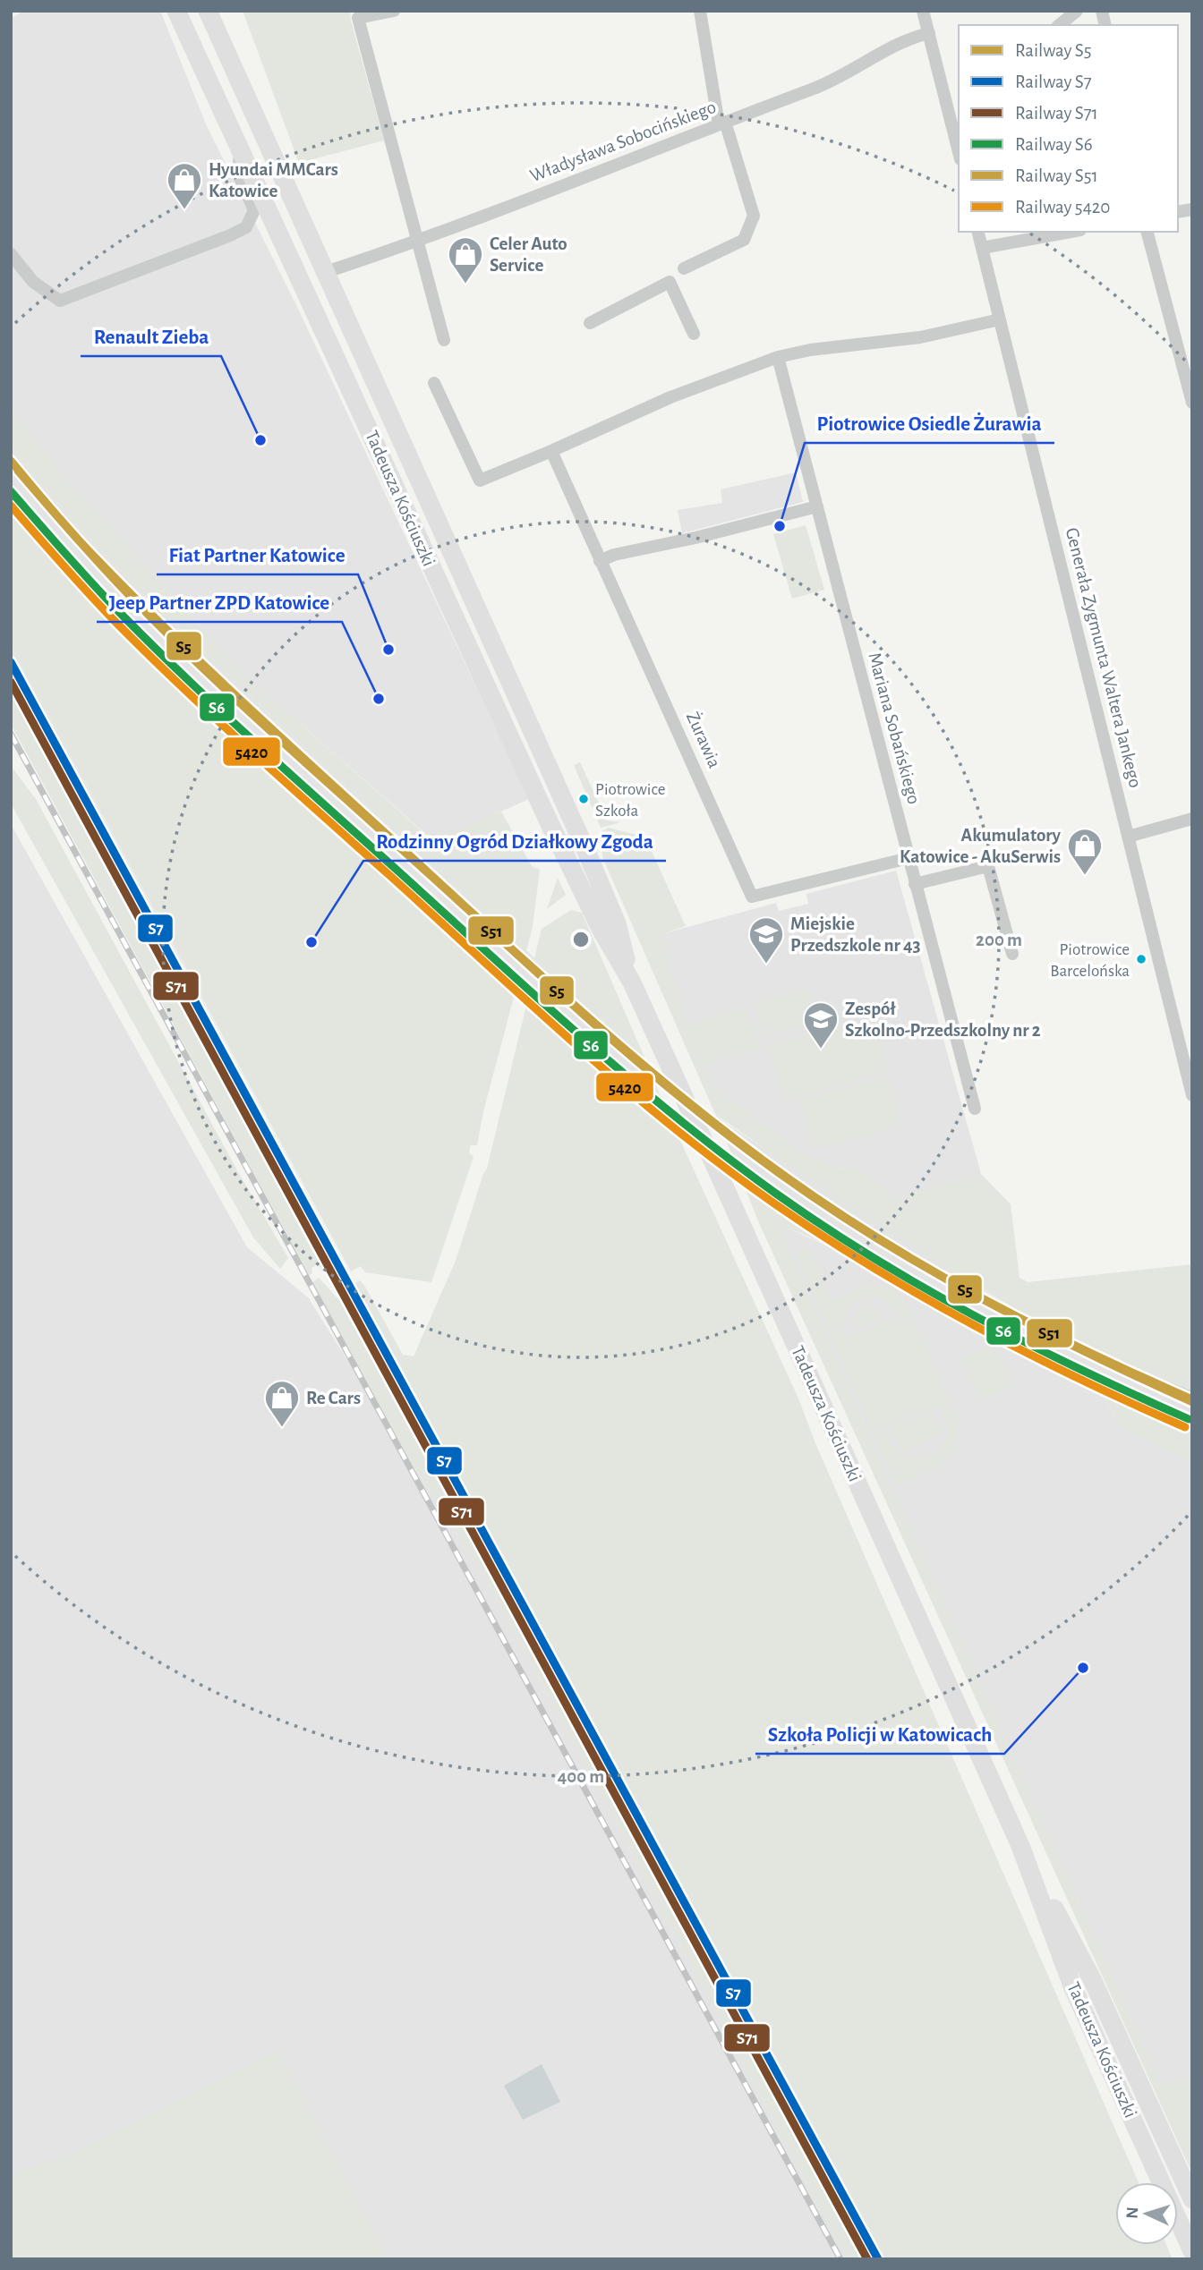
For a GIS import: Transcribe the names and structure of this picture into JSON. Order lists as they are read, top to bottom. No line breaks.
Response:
{"streets":{"main road":["Tadeusza Kościuszki"],"street":["Władysława Sobocińskiego","Generała Zygmunta Waltera Jankego","Mariana Sobańskiego","Żurawia"]},"crossings":[["Władysława Sobocińskiego","Tadeusza Kościuszki"],["Mariana Sobańskiego","Żurawia"]],"places":{"shop":["Hyundai MMCars Katowice","Celer Auto Service","Akumulatory Katowice - AkuSerwis","Re Cars"],"other":["Renault Zieba","Piotrowice Osiedle Żurawia","Fiat Partner Katowice","Jeep Partner ZPD Katowice","Piotrowice Szkoła","Rodzinny Ogród Działkowy Zgoda","Piotrowice Barcelońska","Szkoła Policji w Katowicach"],"school or university":["Miejskie Przedszkole nr 43","Zespół Szkolno-Przedszkolny nr 2"]},"lines":["rail line S5","rail line S51","rail line S6","rail line 5420","rail line S7","rail line S71"],"legend":["Railway S5","Railway S7","Railway S71","Railway S6","Railway S51","Railway 5420"],"north":"left","rings":["200 m","400 m"]}
